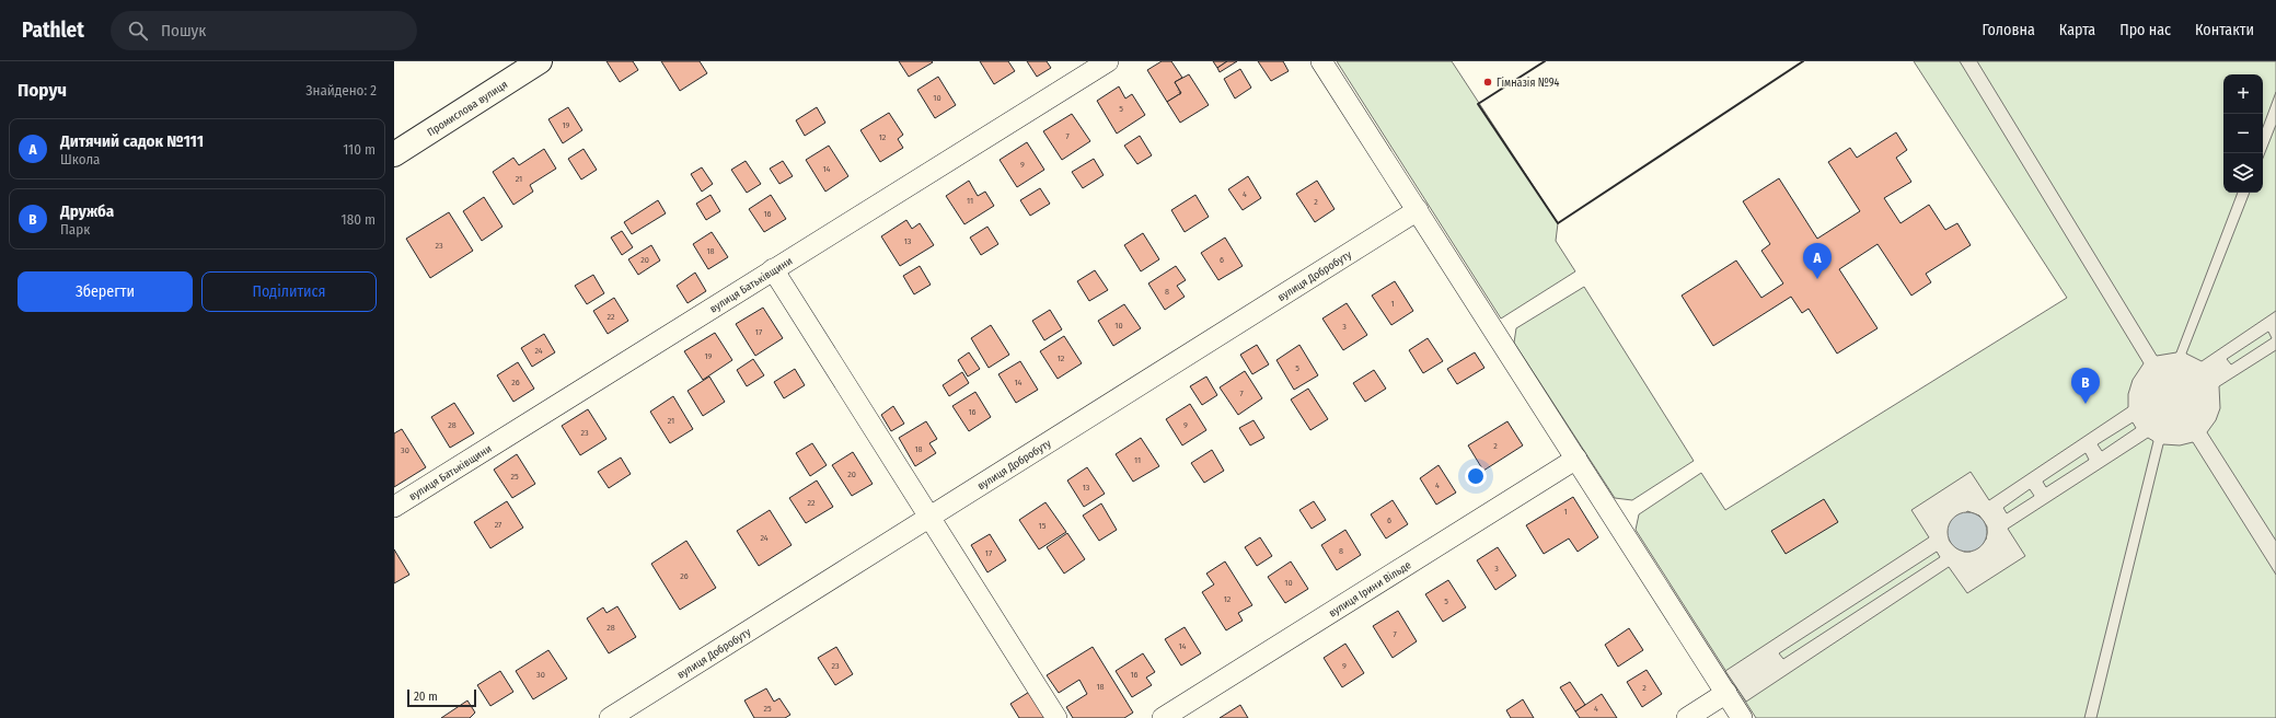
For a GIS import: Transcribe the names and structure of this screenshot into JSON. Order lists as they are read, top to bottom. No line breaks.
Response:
{"streets":{"street":["Промислова вулиця","вулиця Добробуту","вулиця Батьківщини","вулиця Ірини Вільде"]},"places":["Гімназія №94"],"house_numbers":["3","10","5","19","7","12","9","14","21","4","11","2","16","13","23","18","20","6","8","1","22","10","3","17","24","19","12","5","26","14","7","16","21","28","9","23","2","18","30","11","20","25","4","13","22","1","6","27","15","24","8","17","3","26","10","12","5","28","7","14","23","9","30","16","18","2","25","4"],"scale_bar":"20 m","page":{"header":"Pathlet","search":"Пошук","nav":["Головна","Карта","Про нас","Контакти"],"heading":["Поруч","Знайдено: 2"],"map_buttons":["+","−"],"list":[{"mark":"A","name":"Дитячий садок №111","note":"Школа","value":"110 m"},{"mark":"B","name":"Дружба","note":"Парк","value":"180 m"}],"pins":["A","B"],"buttons":["Зберегти","Поділитися"],"scale":"20 m"}}
